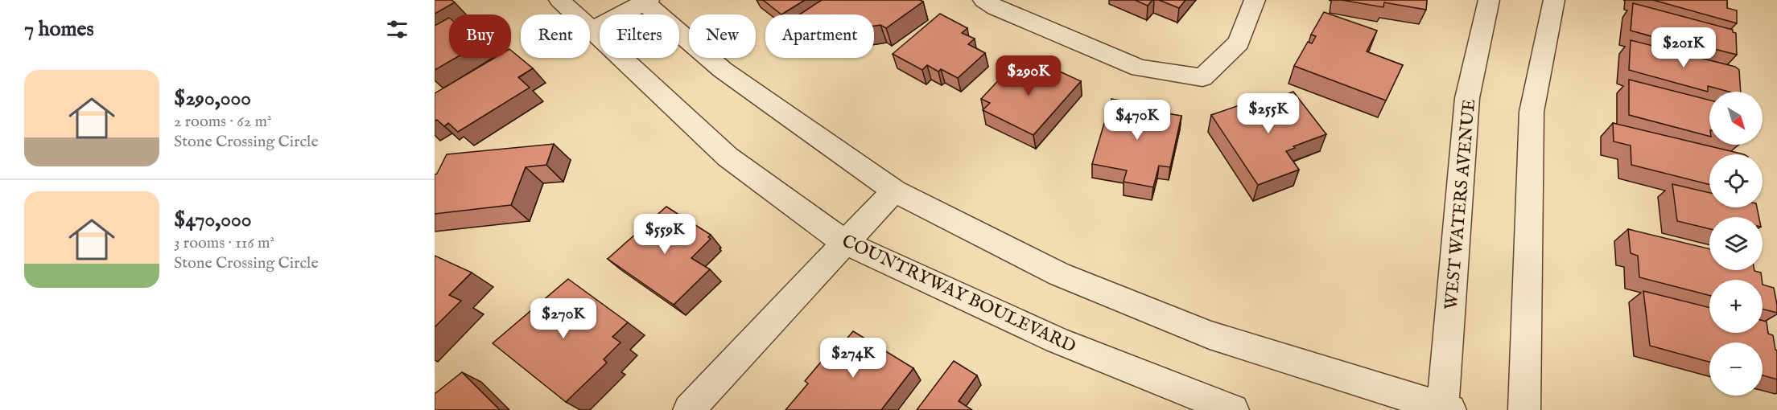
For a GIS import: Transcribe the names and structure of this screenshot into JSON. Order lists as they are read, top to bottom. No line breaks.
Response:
{"streets":{"street":["WEST WATERS AVENUE","COUNTRYWAY BOULEVARD"]},"north":"bottom right","page":{"heading":"7 homes","chip":["Buy","Rent","Filters","New","Apartment"],"price":["$201K","$290K","$255K","$470K","$559K","$270K","$274K"],"list":[{"name":"$290,000","note":"2 rooms · 62 m² · Stone Crossing Circle"},{"name":"$470,000","note":"3 rooms · 116 m² · Stone Crossing Circle"}],"map_buttons":["+","−"]}}
